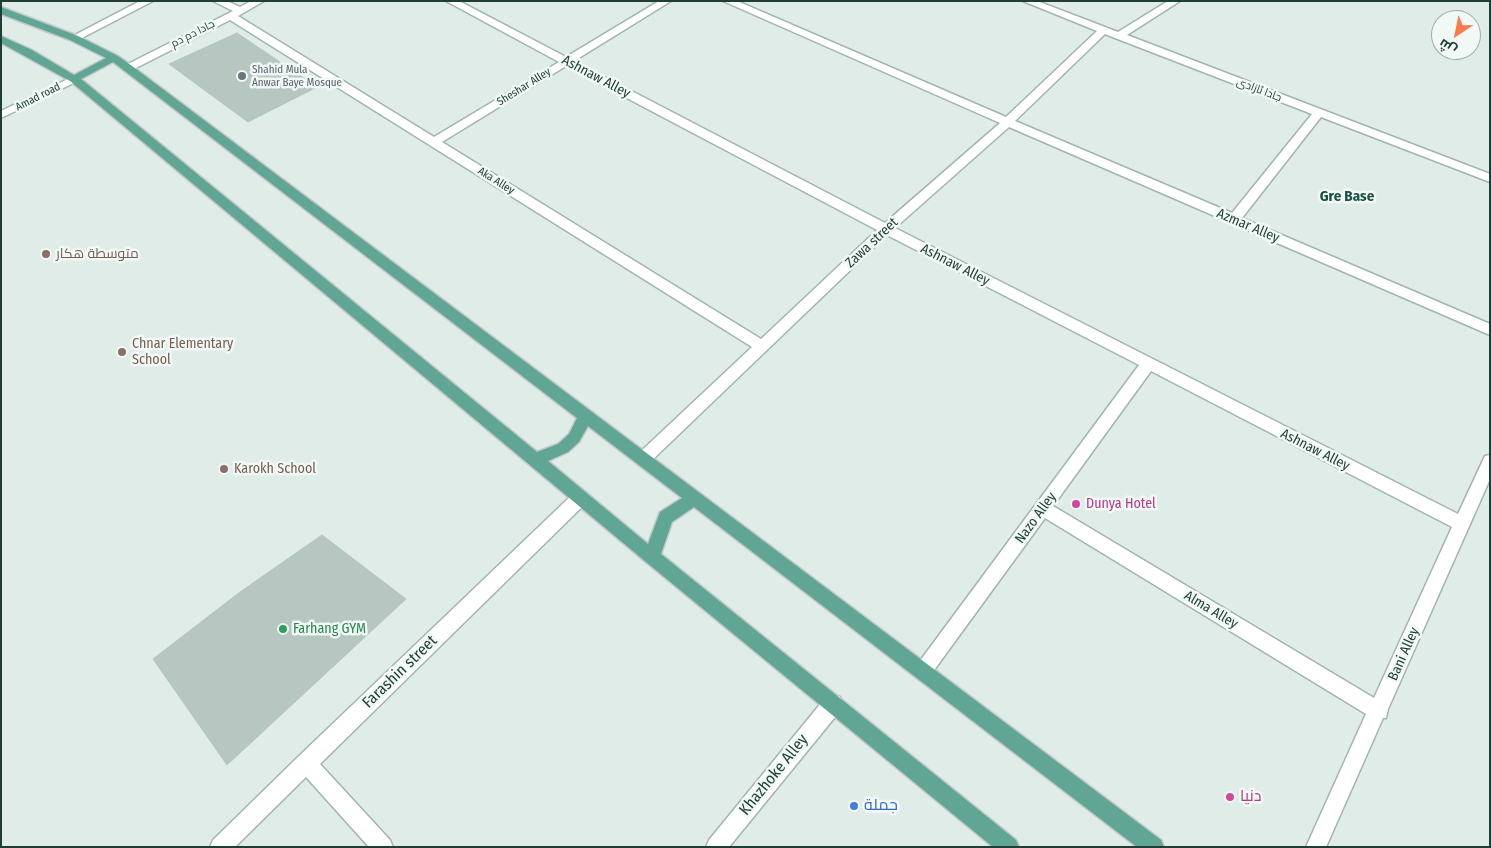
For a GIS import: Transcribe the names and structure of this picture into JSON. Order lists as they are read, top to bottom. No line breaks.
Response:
{"streets":{"street":["جادا دم دم","Ashnaw Alley","Sheshar Alley","جادا ئازادی","Amad road","Aka Alley","Azmar Alley","Zawa street","Nazo Alley","Alma Alley","Bani Alley","Farashin street","Khazhoke Alley"]},"crossings":[["جادا دم دم","Aka Alley"],["Ashnaw Alley","Sheshar Alley"],["Ashnaw Alley","Zawa street"],["Ashnaw Alley","Nazo Alley"],["Ashnaw Alley","Bani Alley"],["Sheshar Alley","Aka Alley"],["جادا ئازادی","Zawa street"],["Aka Alley","Zawa street"],["Azmar Alley","Zawa street"],["Nazo Alley","Alma Alley"],["Alma Alley","Bani Alley"]],"districts":["Gre Base"],"places":["Shahid Mula Anwar Baye Mosque","متوسطة هكار","Chnar Elementary School","Karokh School","Dunya Hotel","Farhang GYM","دنيا","جملة"],"north":"bottom left"}
